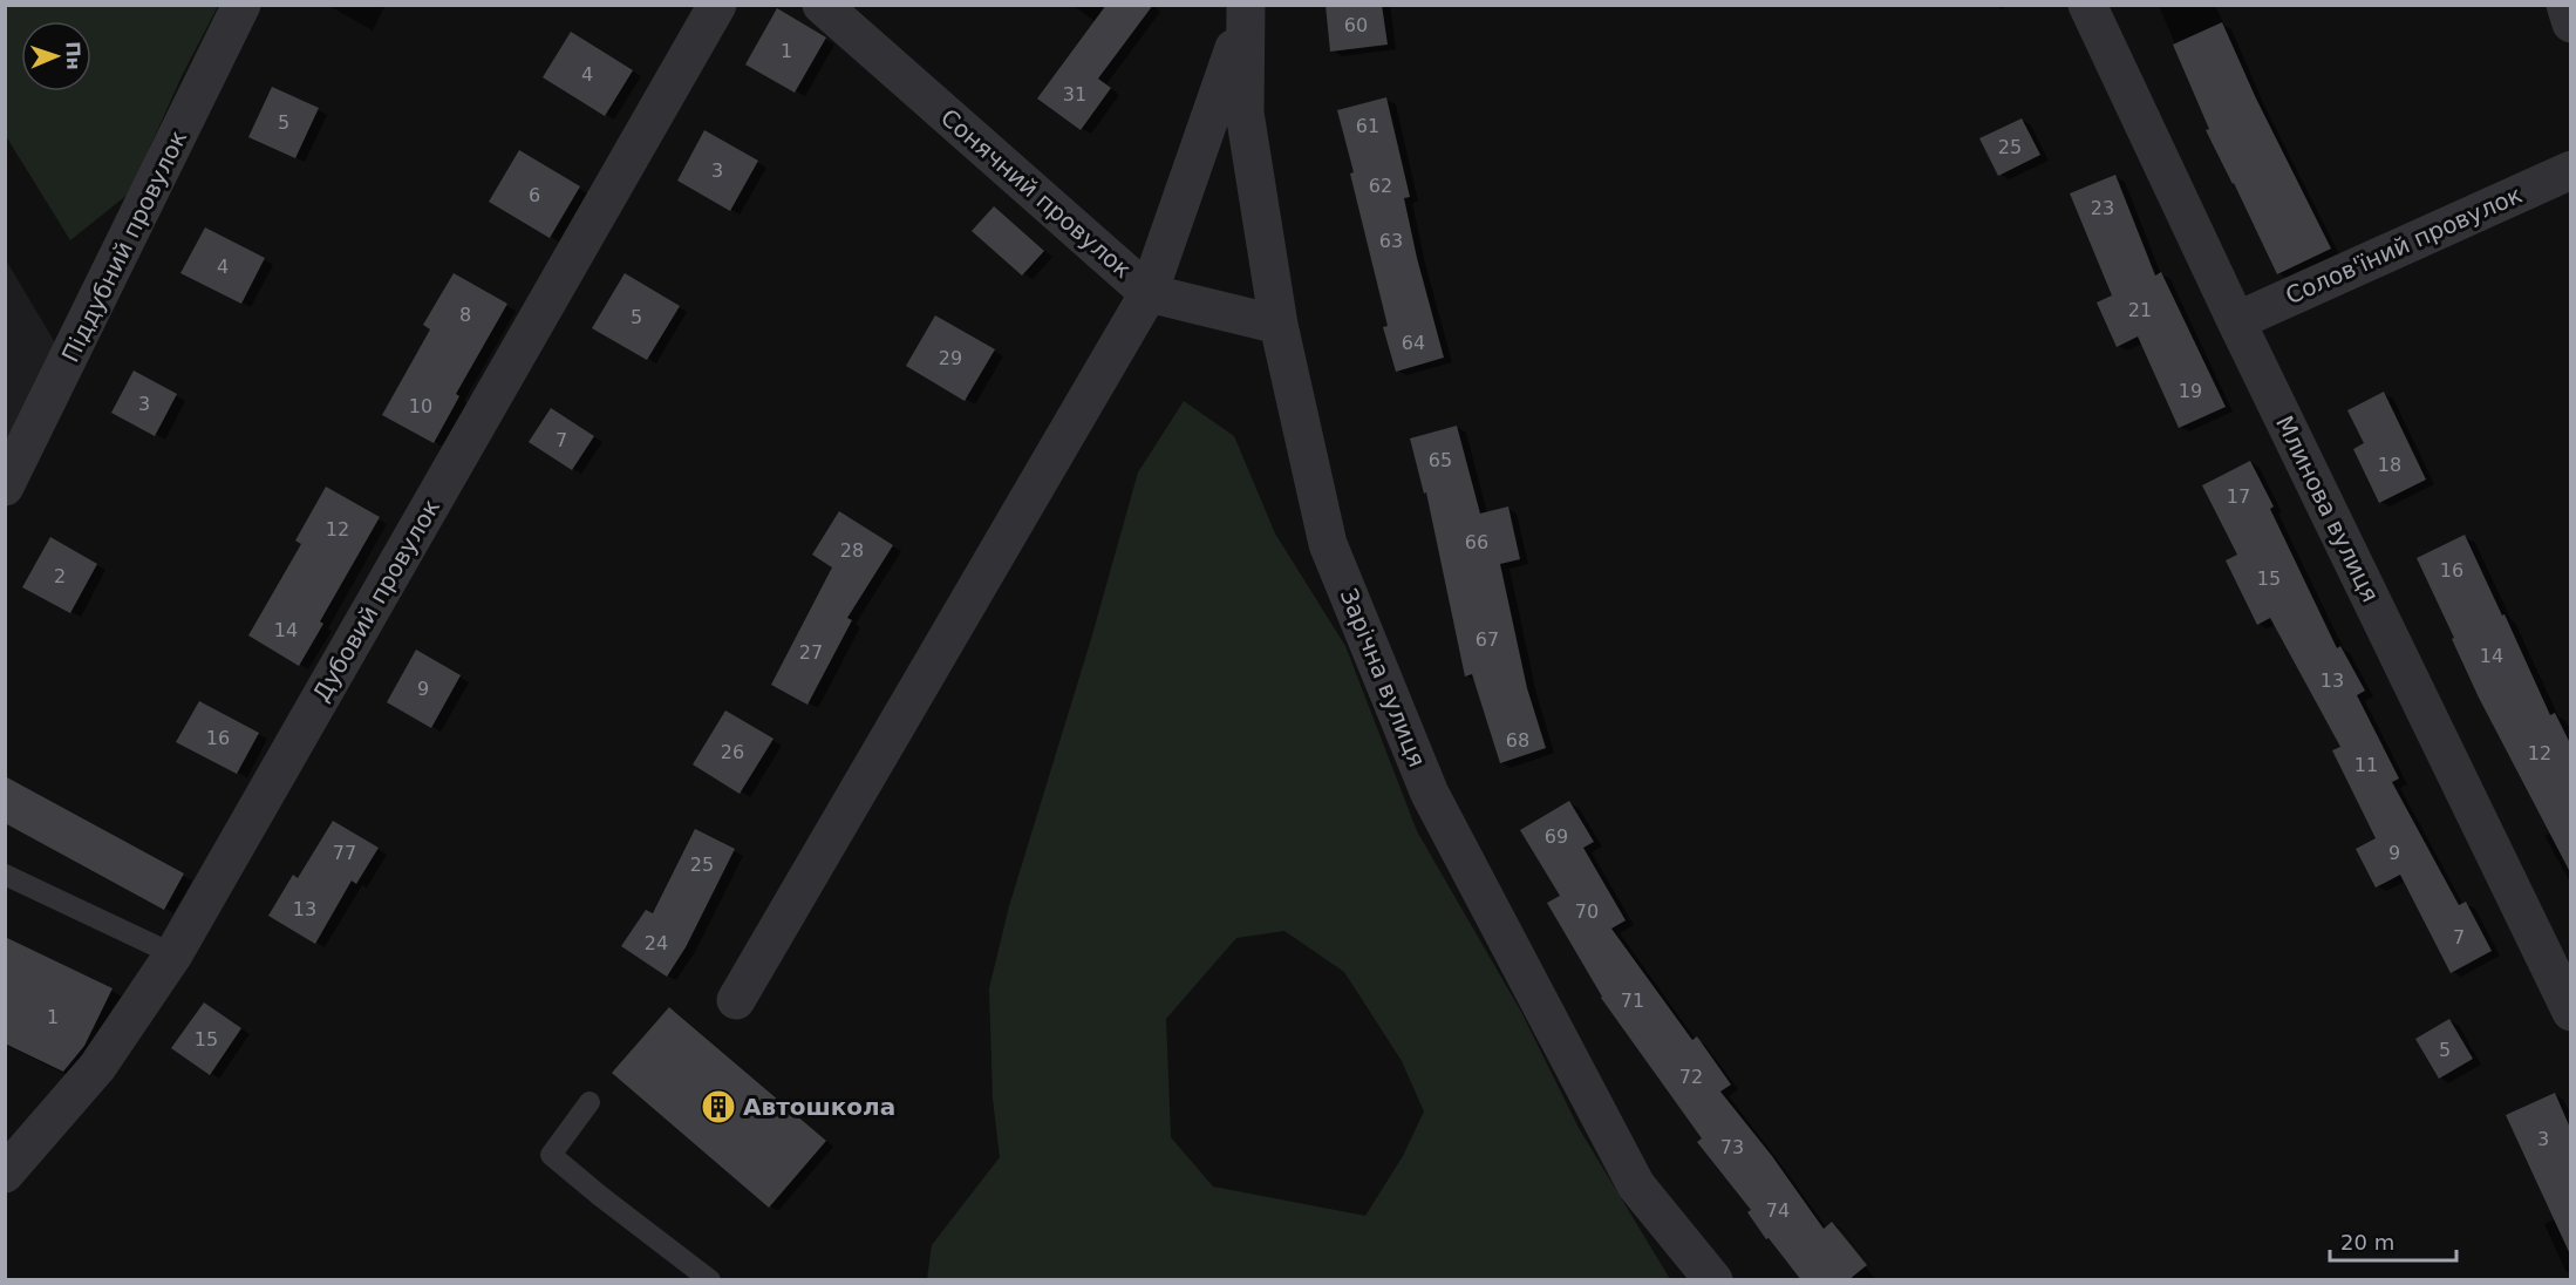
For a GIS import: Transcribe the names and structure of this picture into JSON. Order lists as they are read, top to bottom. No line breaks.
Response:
{"streets":{"street":["Сонячний провулок","Солов'їний провулок","Піддубний провулок","Млинова вулиця","Дубовий провулок","Зарічна вулиця"]},"crossings":[["Сонячний провулок","Зарічна вулиця"],["Солов'їний провулок","Млинова вулиця"]],"places":{"building":["Автошкола"]},"house_numbers":["60","1","4","31","5","61","25","3","62","6","23","63","4","21","8","5","64","29","19","3","10","7","65","18","17","12","66","28","16","2","15","14","67","27","14","13","9","16","68","26","12","11","69","77","9","25","13","70","7","24","71","1","15","5","72","3","73","74"],"scale_bar":"20 m","north":"right"}
